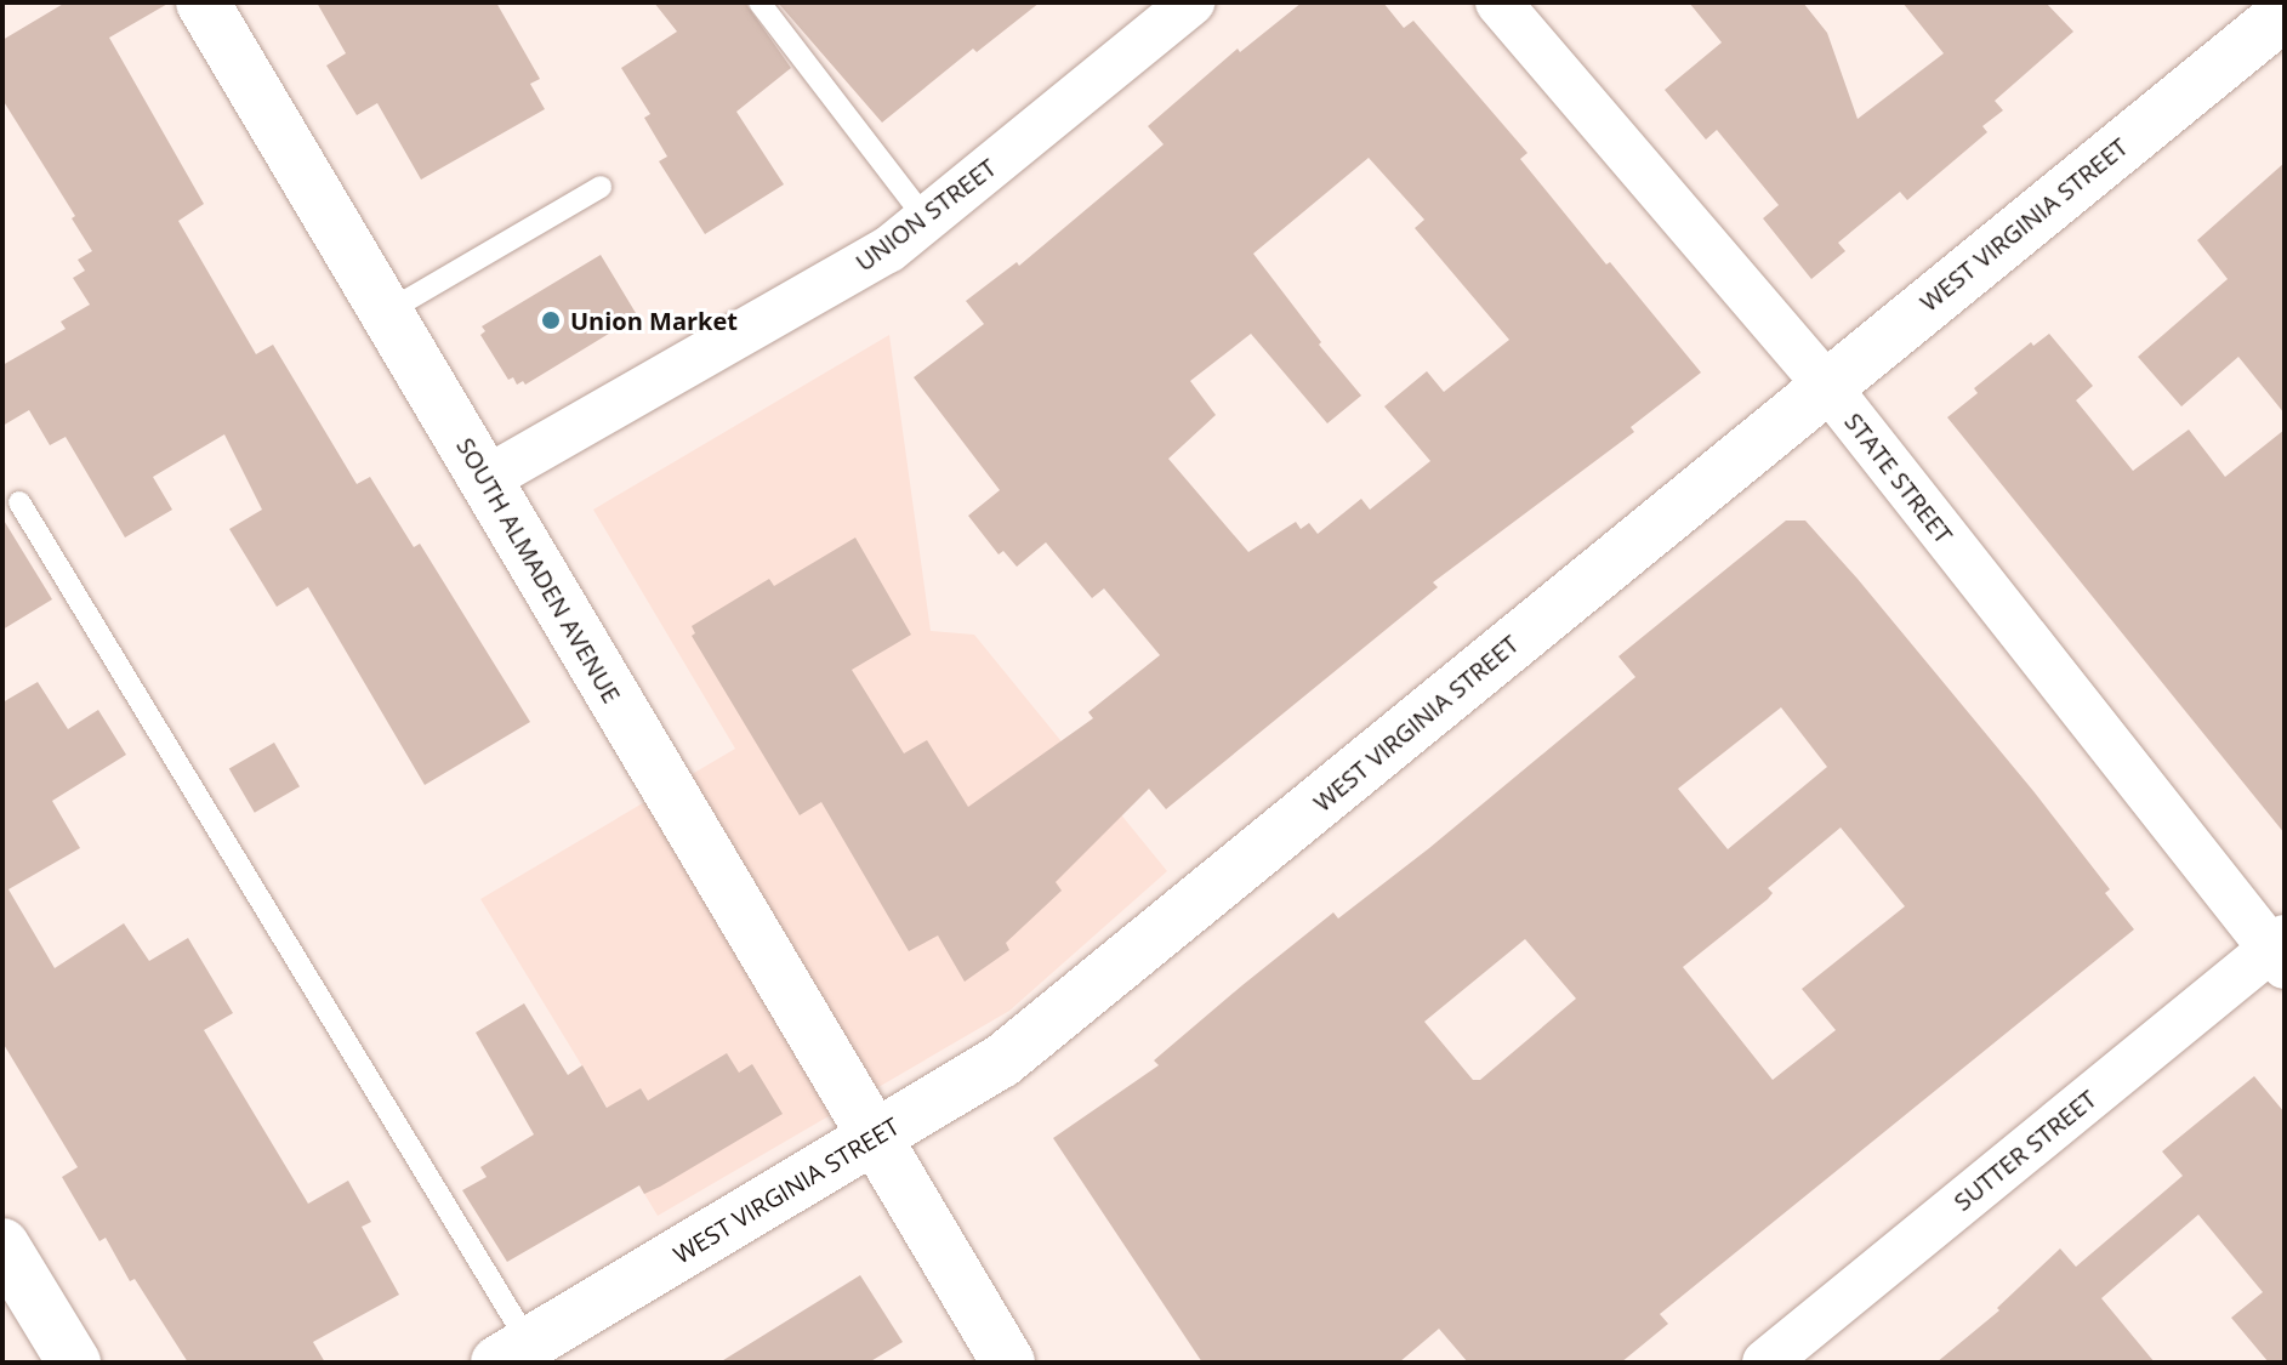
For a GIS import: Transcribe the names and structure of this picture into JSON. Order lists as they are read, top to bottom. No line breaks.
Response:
{"streets":{"street":["UNION STREET","WEST VIRGINIA STREET","STATE STREET","SOUTH ALMADEN AVENUE","SUTTER STREET"]},"crossings":[["UNION STREET","SOUTH ALMADEN AVENUE"],["WEST VIRGINIA STREET","STATE STREET"],["WEST VIRGINIA STREET","SOUTH ALMADEN AVENUE"],["STATE STREET","SUTTER STREET"]],"places":["Union Market"]}
